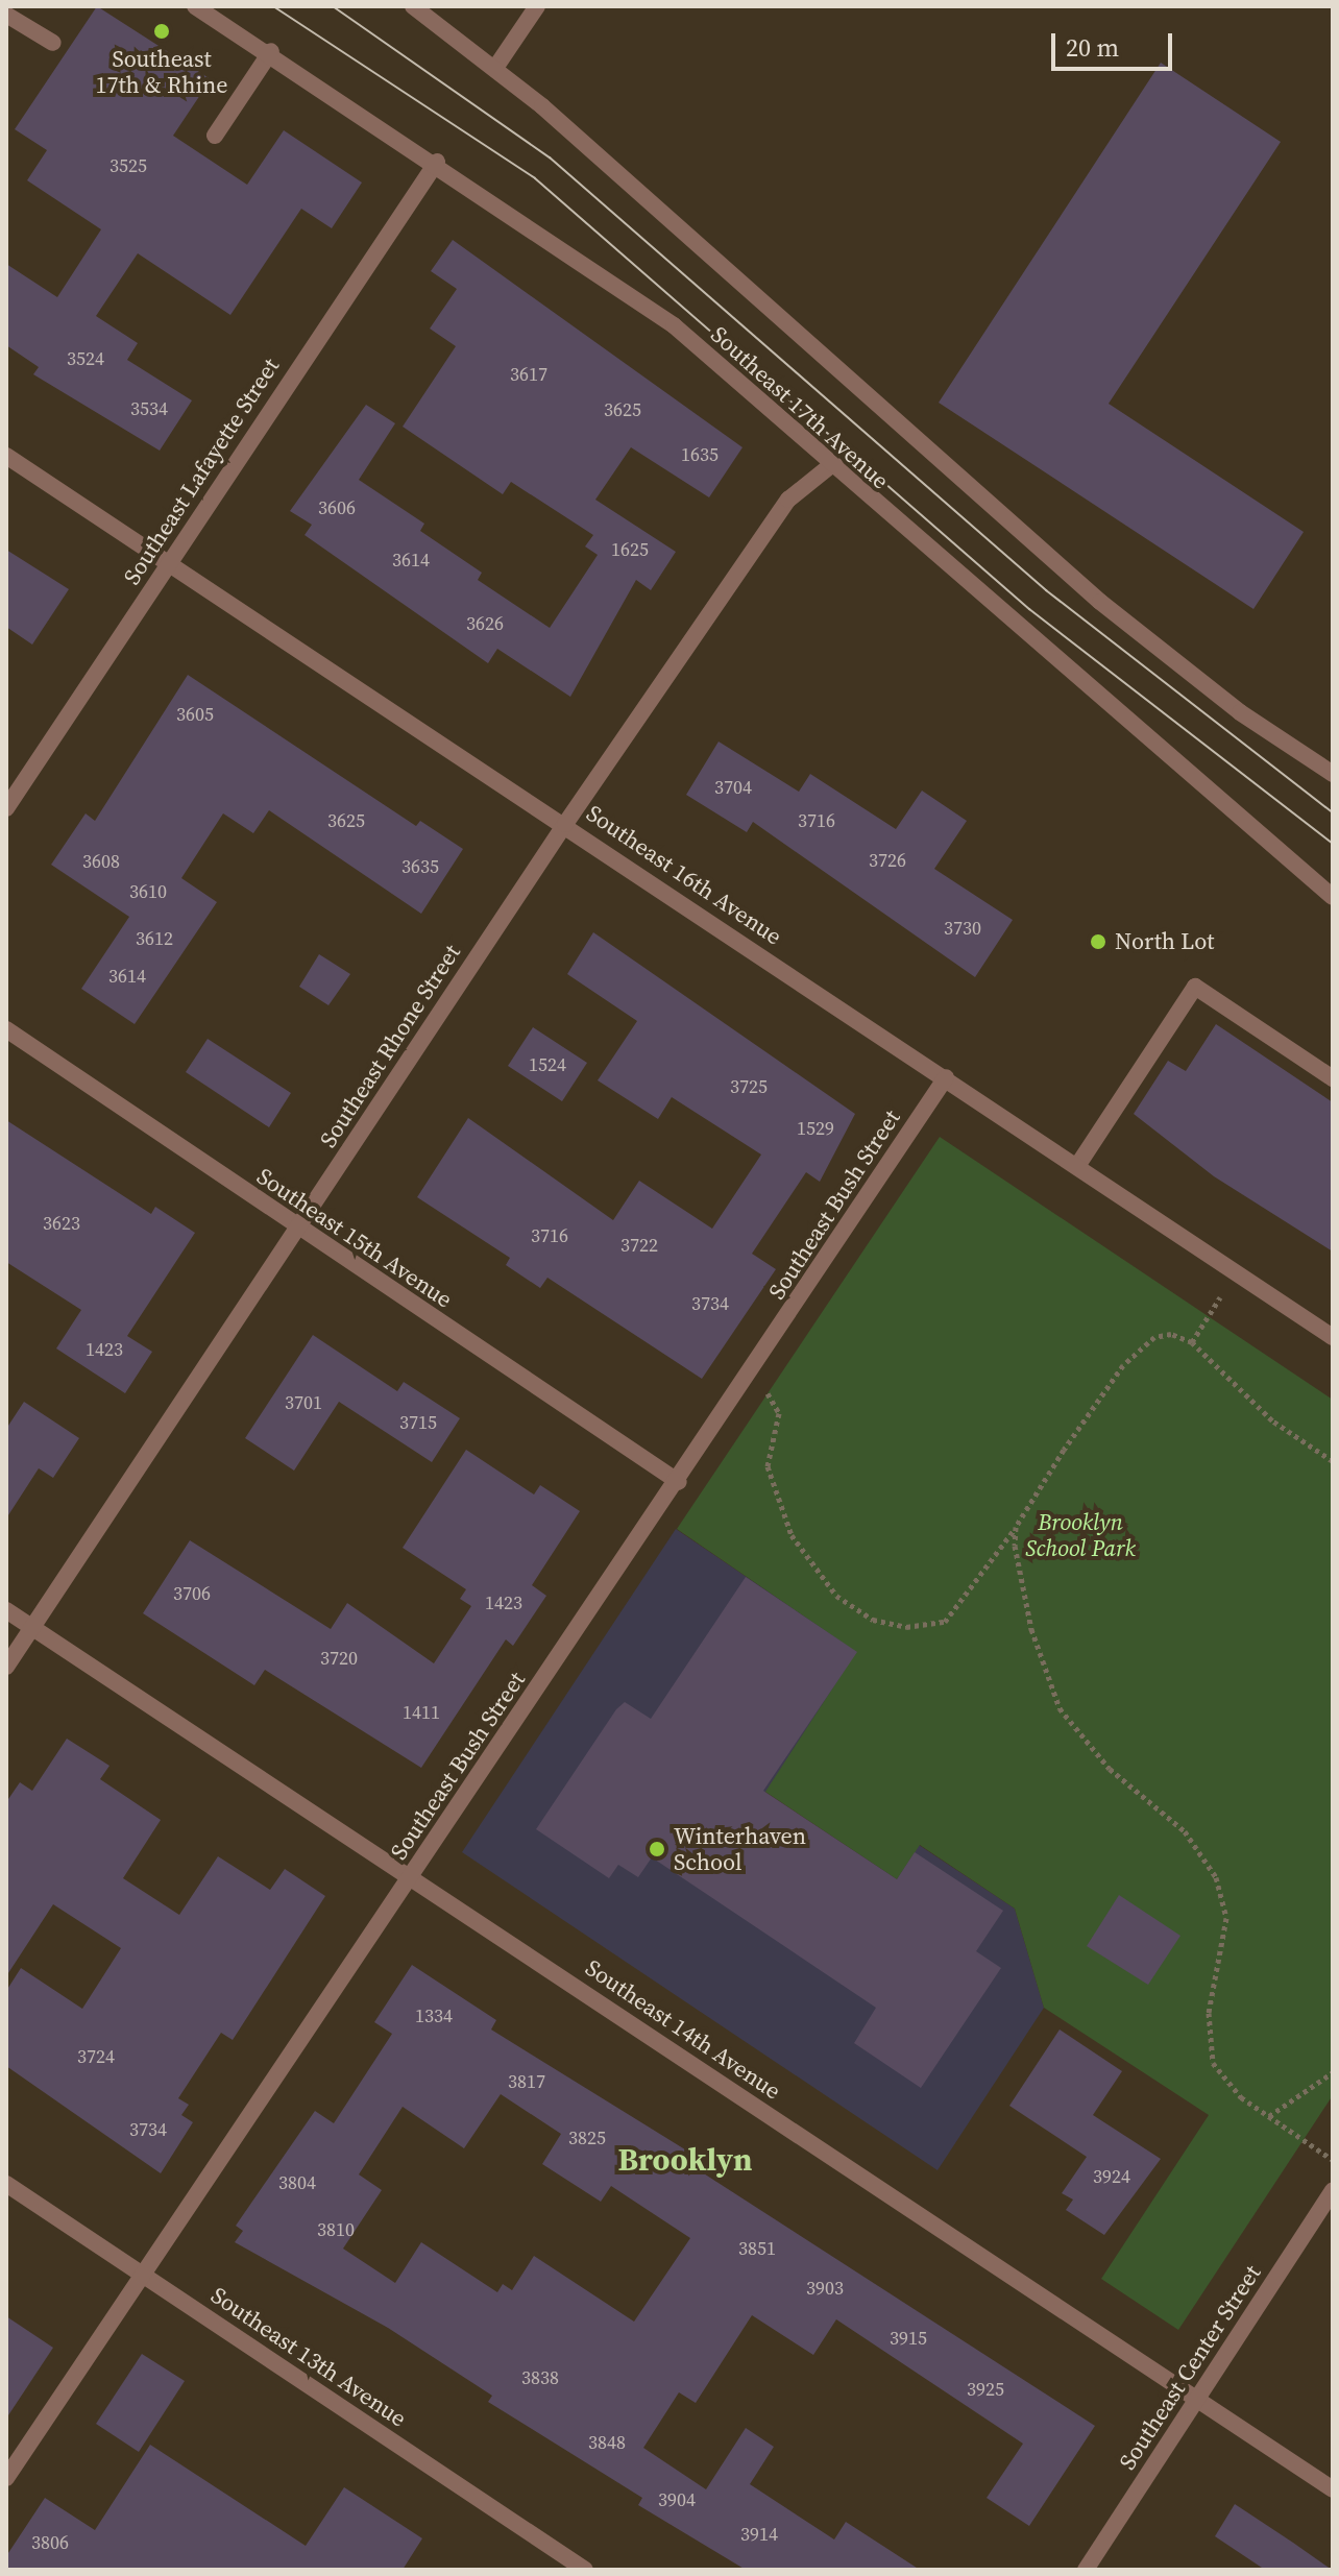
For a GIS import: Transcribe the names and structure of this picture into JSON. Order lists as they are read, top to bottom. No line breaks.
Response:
{"streets":{"street":["Southeast 17th Avenue","Southeast Lafayette Street","Southeast 16th Avenue","Southeast Rhone Street","Southeast Bush Street","Southeast 15th Avenue","Southeast 14th Avenue","Southeast 13th Avenue","Southeast Center Street"]},"crossings":[["Southeast 17th Avenue","Southeast Lafayette Street"],["Southeast 17th Avenue","Southeast Rhone Street"],["Southeast Lafayette Street","Southeast 16th Avenue"],["Southeast 16th Avenue","Southeast Rhone Street"],["Southeast 16th Avenue","Southeast Bush Street"],["Southeast Rhone Street","Southeast 15th Avenue"],["Southeast Rhone Street","Southeast 14th Avenue"],["Southeast Bush Street","Southeast 15th Avenue"],["Southeast Bush Street","Southeast 14th Avenue"],["Southeast Bush Street","Southeast 13th Avenue"],["Southeast 14th Avenue","Southeast Center Street"]],"districts":["Brooklyn"],"parks":["Brooklyn School Park"],"places":["Southeast 17th & Rhine","North Lot","Winterhaven School"],"house_numbers":["3525","3524","3617","3534","3625","1635","3606","1625","3614","3626","3605","3704","3625","3716","3726","3608","3635","3610","3730","3612","3614","1524","3725","1529","3623","3716","3722","3734","1423","3701","3715","3706","1423","3720","1411","1334","3724","3817","3734","3825","3924","3804","3810","3851","3903","3915","3838","3925","3848","3904","3914","3806"],"scale_bar":"20 m"}
